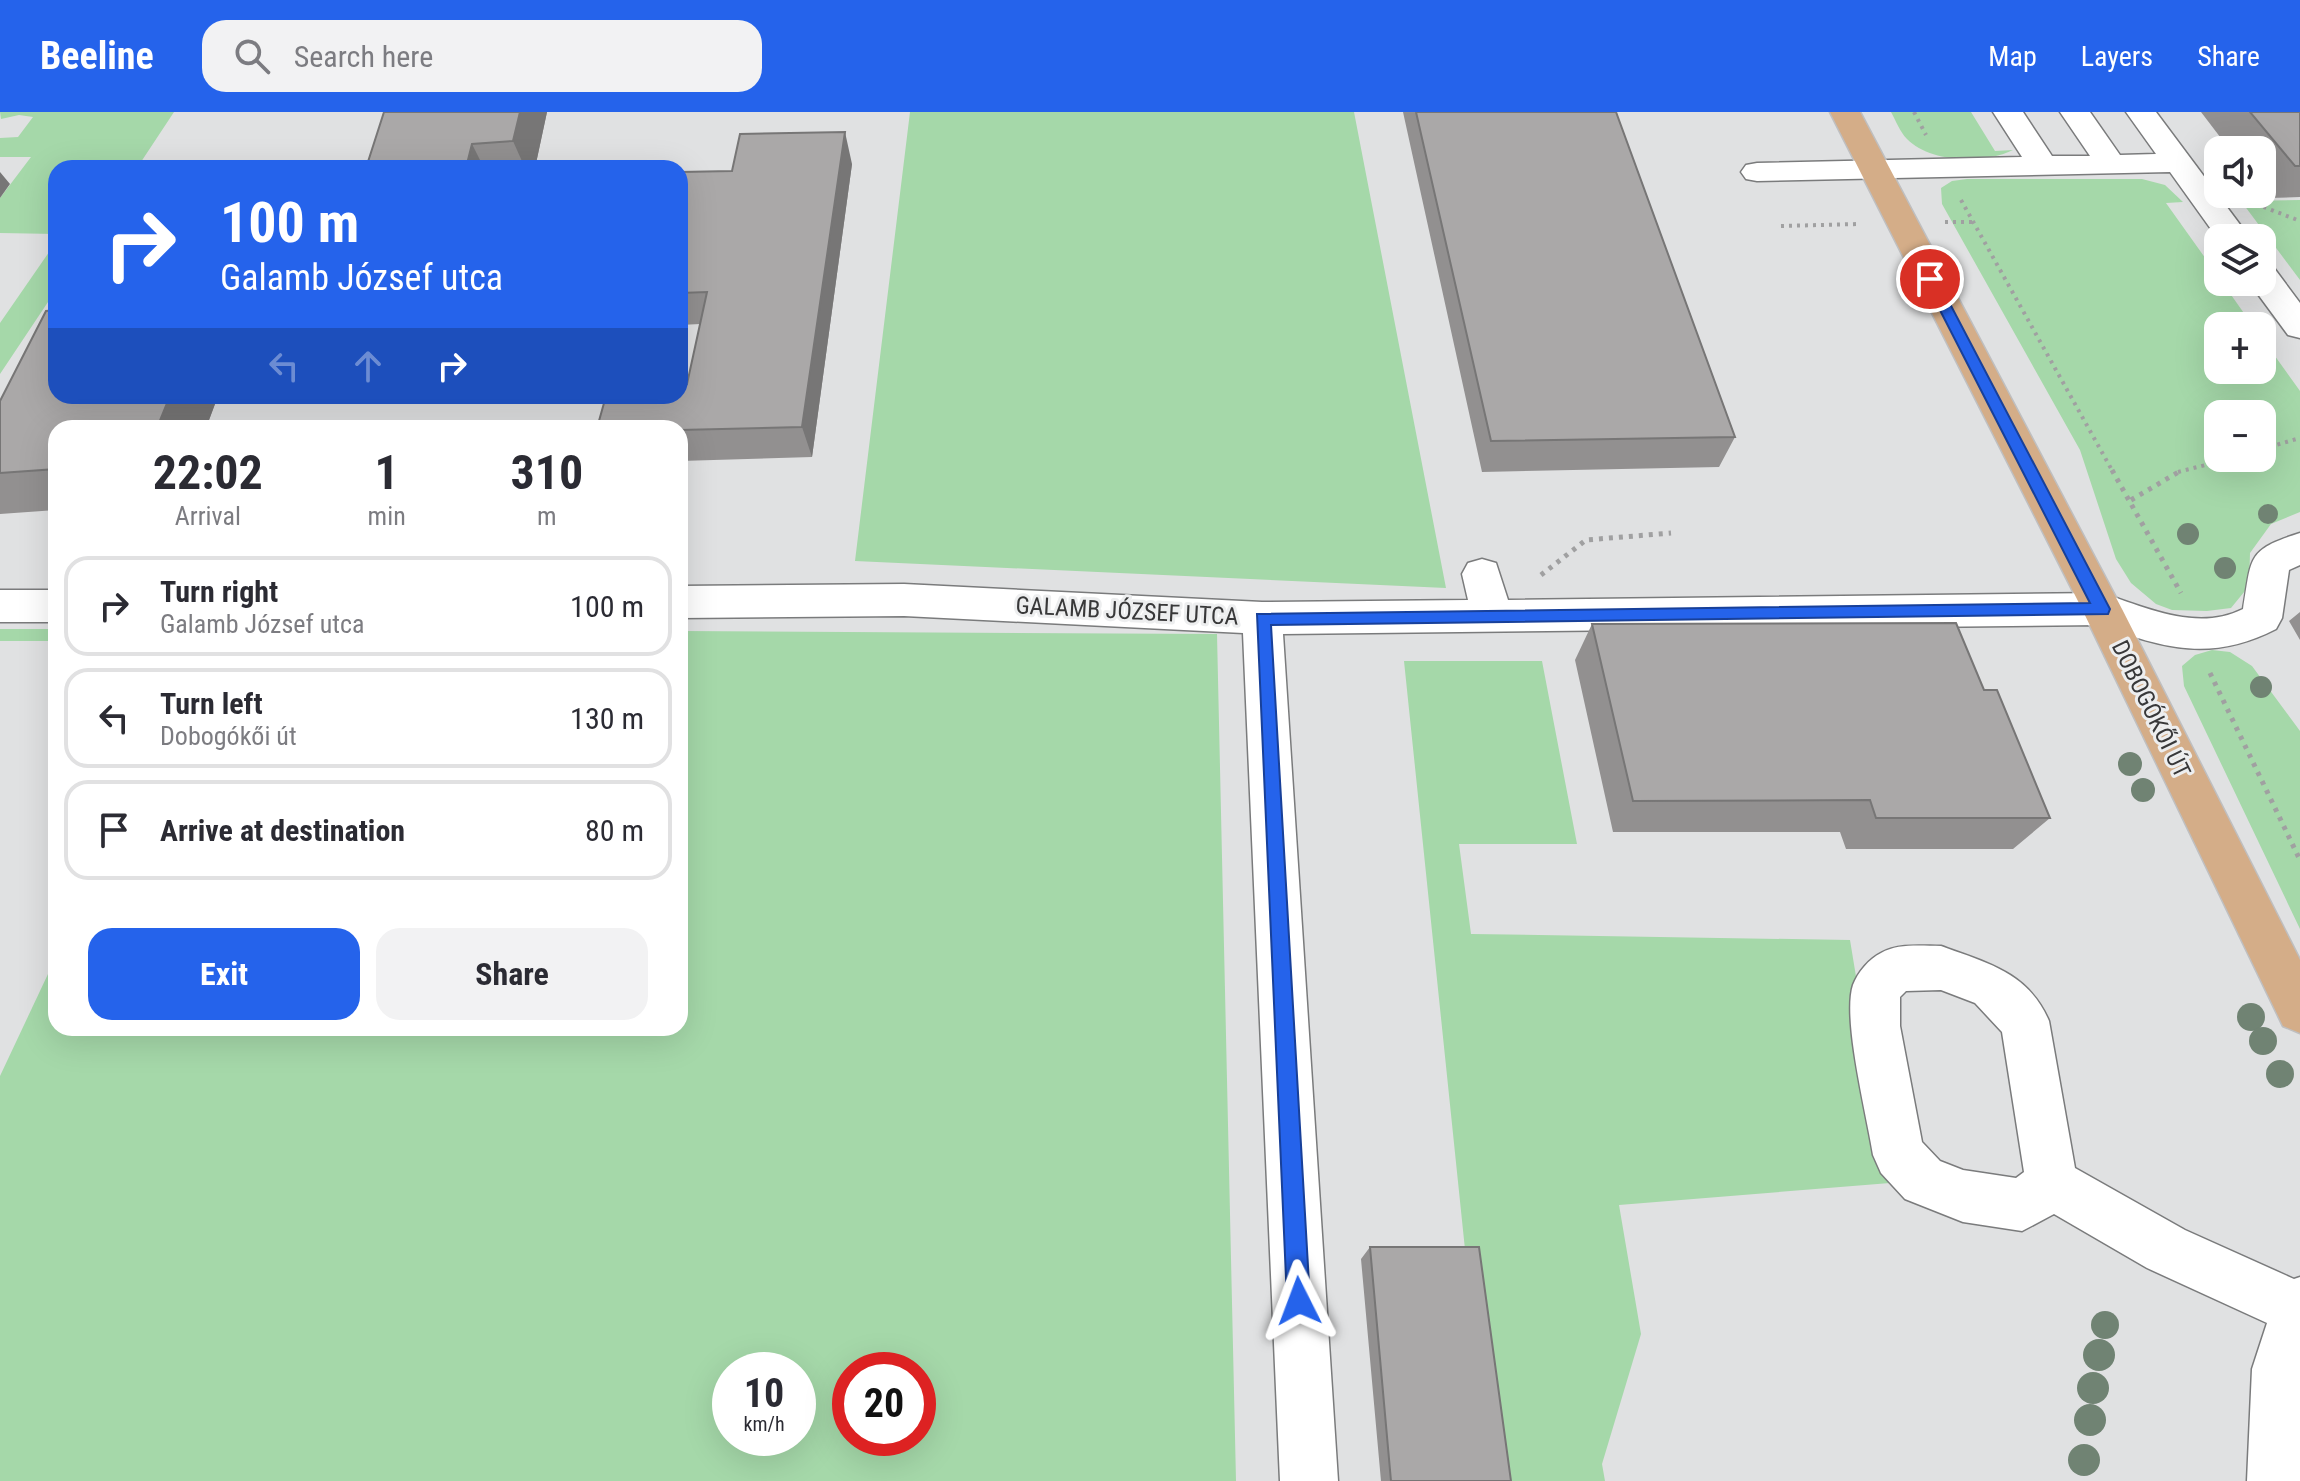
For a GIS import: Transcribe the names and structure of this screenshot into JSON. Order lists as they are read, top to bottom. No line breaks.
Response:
{"streets":{"main road":["DOBOGÓKŐI ÚT"],"street":["GALAMB JÓZSEF UTCA"]},"crossings":[["GALAMB JÓZSEF UTCA","DOBOGÓKŐI ÚT"]],"page":{"header":"Beeline","search":"Search here","nav":["Map","Layers","Share"],"map_buttons":["+","−"],"turn":["100 m","Galamb József utca"],"eta":["22:02","Arrival","1","min","310","m"],"list":[{"name":"Turn right","note":"Galamb József utca","value":"100 m"},{"name":"Turn left","note":"Dobogókői út","value":"130 m"},{"name":"Arrive at destination","value":"80 m"}],"buttons":["Exit","Share"],"speed":"10 km/h","limit":"20"}}
